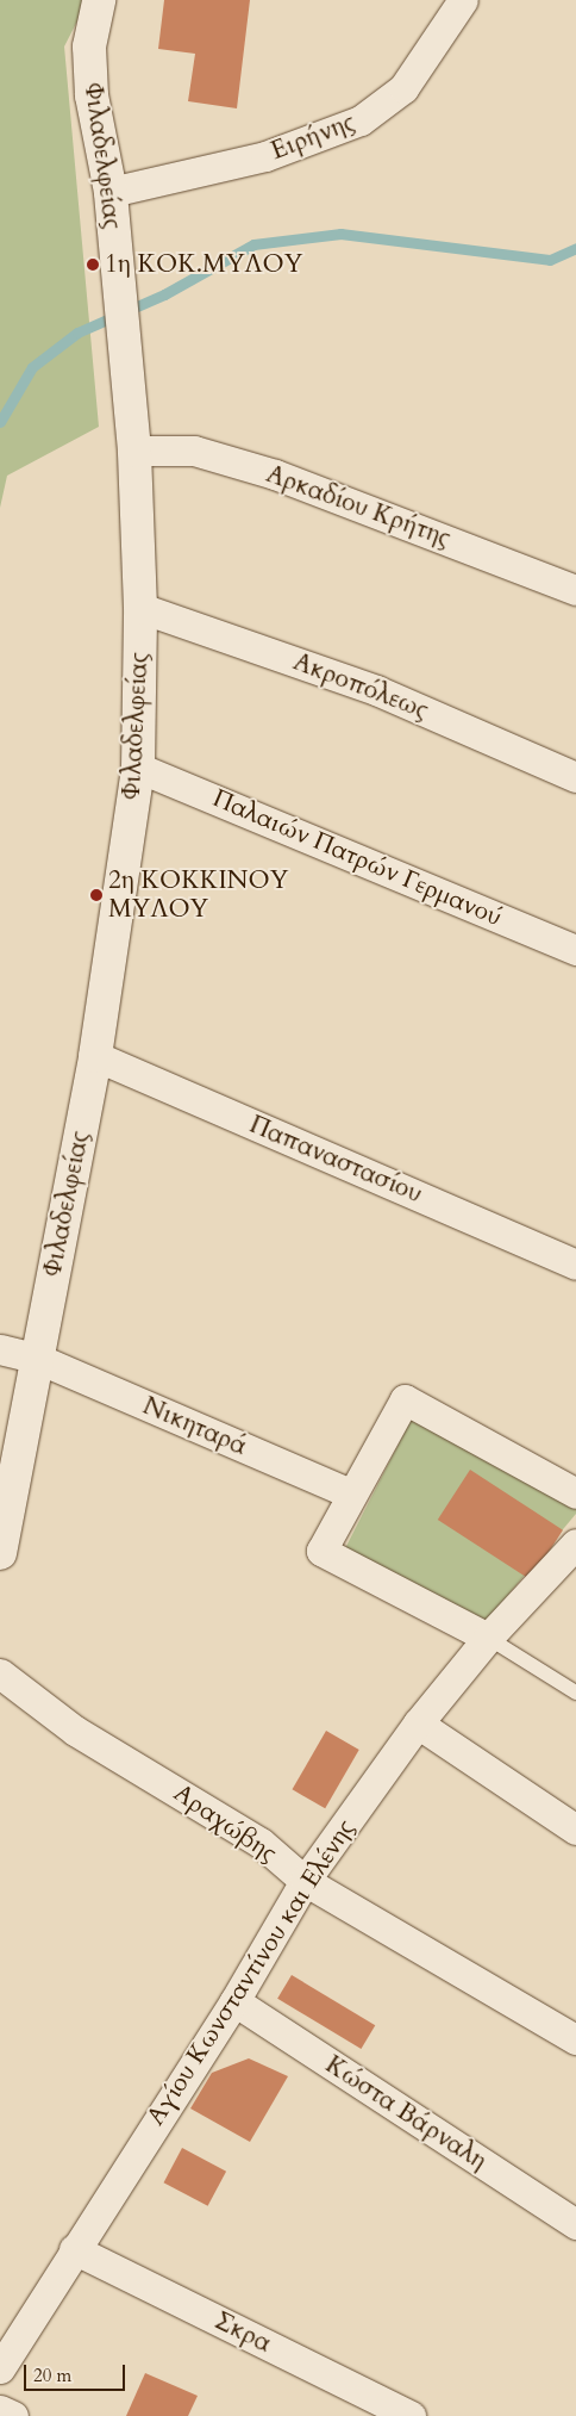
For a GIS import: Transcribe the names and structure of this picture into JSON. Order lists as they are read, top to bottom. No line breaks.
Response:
{"streets":{"main road":["Φιλαδελφείας"],"street":["Ειρήνης","Αρκαδίου Κρήτης","Ακροπόλεως","Παλαιών Πατρών Γερμανού","Παπαναστασίου","Νικηταρά","Αραχώβης","Αγίου Κωνσταντίνου και Ελένης","Κώστα Βάρναλη","Σκρα"]},"crossings":[["Ειρήνης","Φιλαδελφείας"],["Φιλαδελφείας","Αρκαδίου Κρήτης"],["Φιλαδελφείας","Ακροπόλεως"],["Φιλαδελφείας","Παλαιών Πατρών Γερμανού"],["Φιλαδελφείας","Παπαναστασίου"],["Φιλαδελφείας","Νικηταρά"],["Αραχώβης","Αγίου Κωνσταντίνου και Ελένης"],["Αγίου Κωνσταντίνου και Ελένης","Κώστα Βάρναλη"],["Αγίου Κωνσταντίνου και Ελένης","Σκρα"]],"places":["1η ΚΟΚ.ΜΥΛΟΥ","2η ΚΟΚΚΙΝΟΥ ΜΥΛΟΥ"],"scale_bar":"20 m"}
